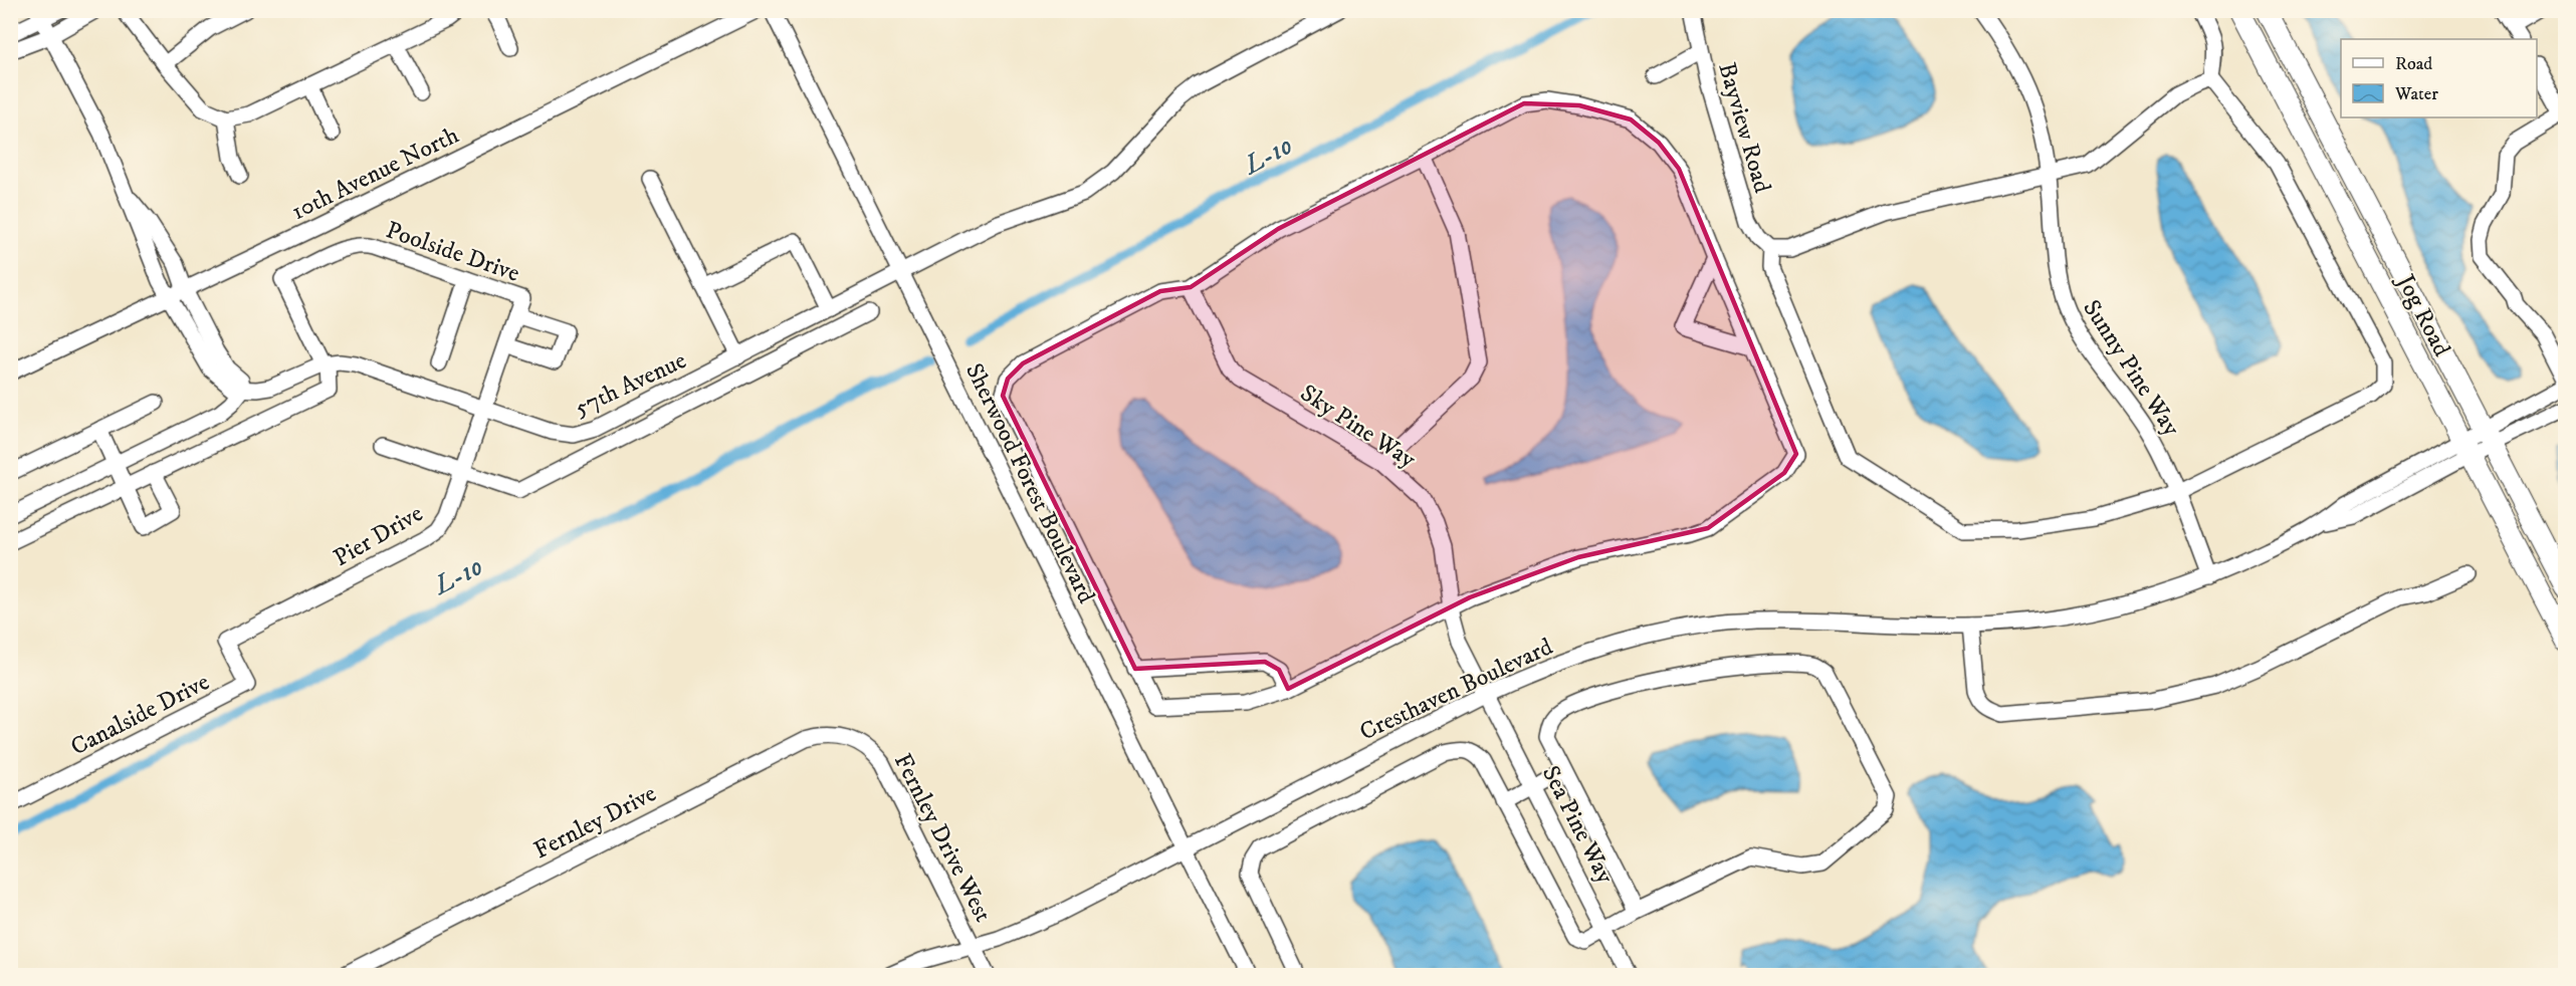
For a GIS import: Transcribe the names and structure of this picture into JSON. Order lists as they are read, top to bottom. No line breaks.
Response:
{"streets":{"main road":["Jog Road"],"street":["Bayview Road","10th Avenue North","Poolside Drive","Sunny Pine Way","57th Avenue","Sky Pine Way","Sherwood Forest Boulevard","Pier Drive","Cresthaven Boulevard","Canalside Drive","Fernley Drive","Sea Pine Way","Fernley Drive West"]},"crossings":[["Poolside Drive","57th Avenue"],["Poolside Drive","Pier Drive"],["Jog Road","Cresthaven Boulevard"],["Sunny Pine Way","Cresthaven Boulevard"],["57th Avenue","Sherwood Forest Boulevard"],["57th Avenue","Pier Drive"],["Sky Pine Way","Cresthaven Boulevard"],["Sky Pine Way","Sea Pine Way"],["Sherwood Forest Boulevard","Cresthaven Boulevard"],["Pier Drive","Canalside Drive"],["Cresthaven Boulevard","Sea Pine Way"],["Cresthaven Boulevard","Fernley Drive West"],["Fernley Drive","Fernley Drive West"]],"water":["L-10"],"legend":["Road","Water"]}
